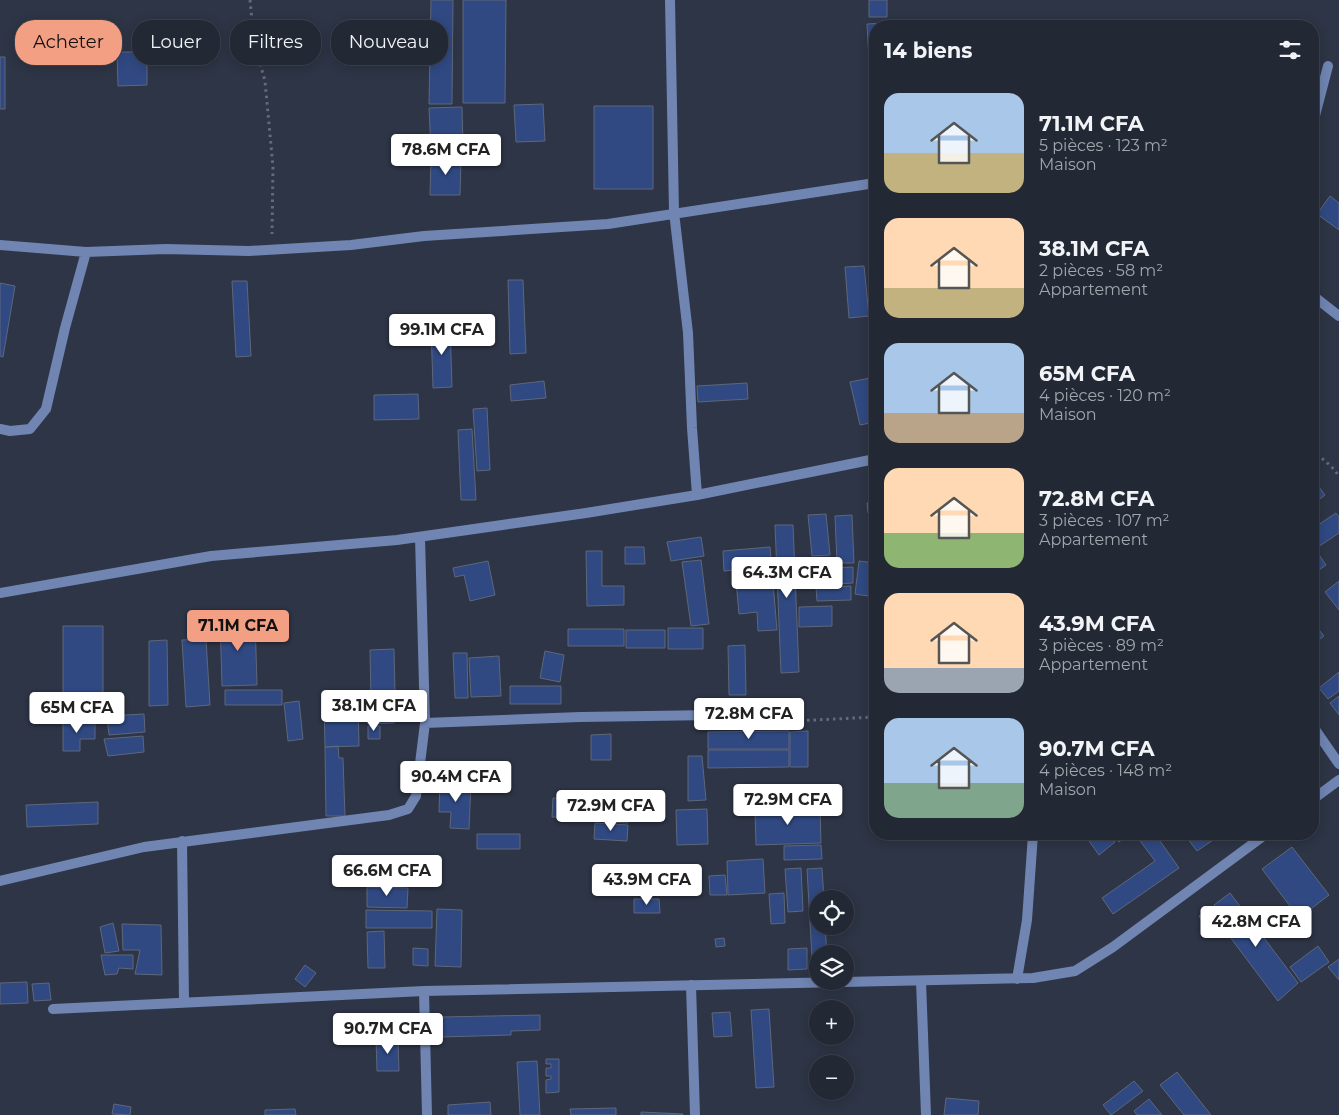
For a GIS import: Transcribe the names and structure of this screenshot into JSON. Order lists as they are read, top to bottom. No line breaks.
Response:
{"page":{"chip":["Acheter","Louer","Filtres","Nouveau"],"heading":"14 biens","list":[{"name":"71.1M CFA","note":"5 pièces · 123 m² · Maison"},{"name":"38.1M CFA","note":"2 pièces · 58 m² · Appartement"},{"name":"65M CFA","note":"4 pièces · 120 m² · Maison"},{"name":"72.8M CFA","note":"3 pièces · 107 m² · Appartement"},{"name":"43.9M CFA","note":"3 pièces · 89 m² · Appartement"},{"name":"90.7M CFA","note":"4 pièces · 148 m² · Maison"}],"price":["78.6M CFA","99.1M CFA","64.3M CFA","71.1M CFA","38.1M CFA","65M CFA","72.8M CFA","90.4M CFA","72.9M CFA","72.9M CFA","66.6M CFA","43.9M CFA","42.8M CFA","90.7M CFA"],"map_buttons":["+","−"]}}
